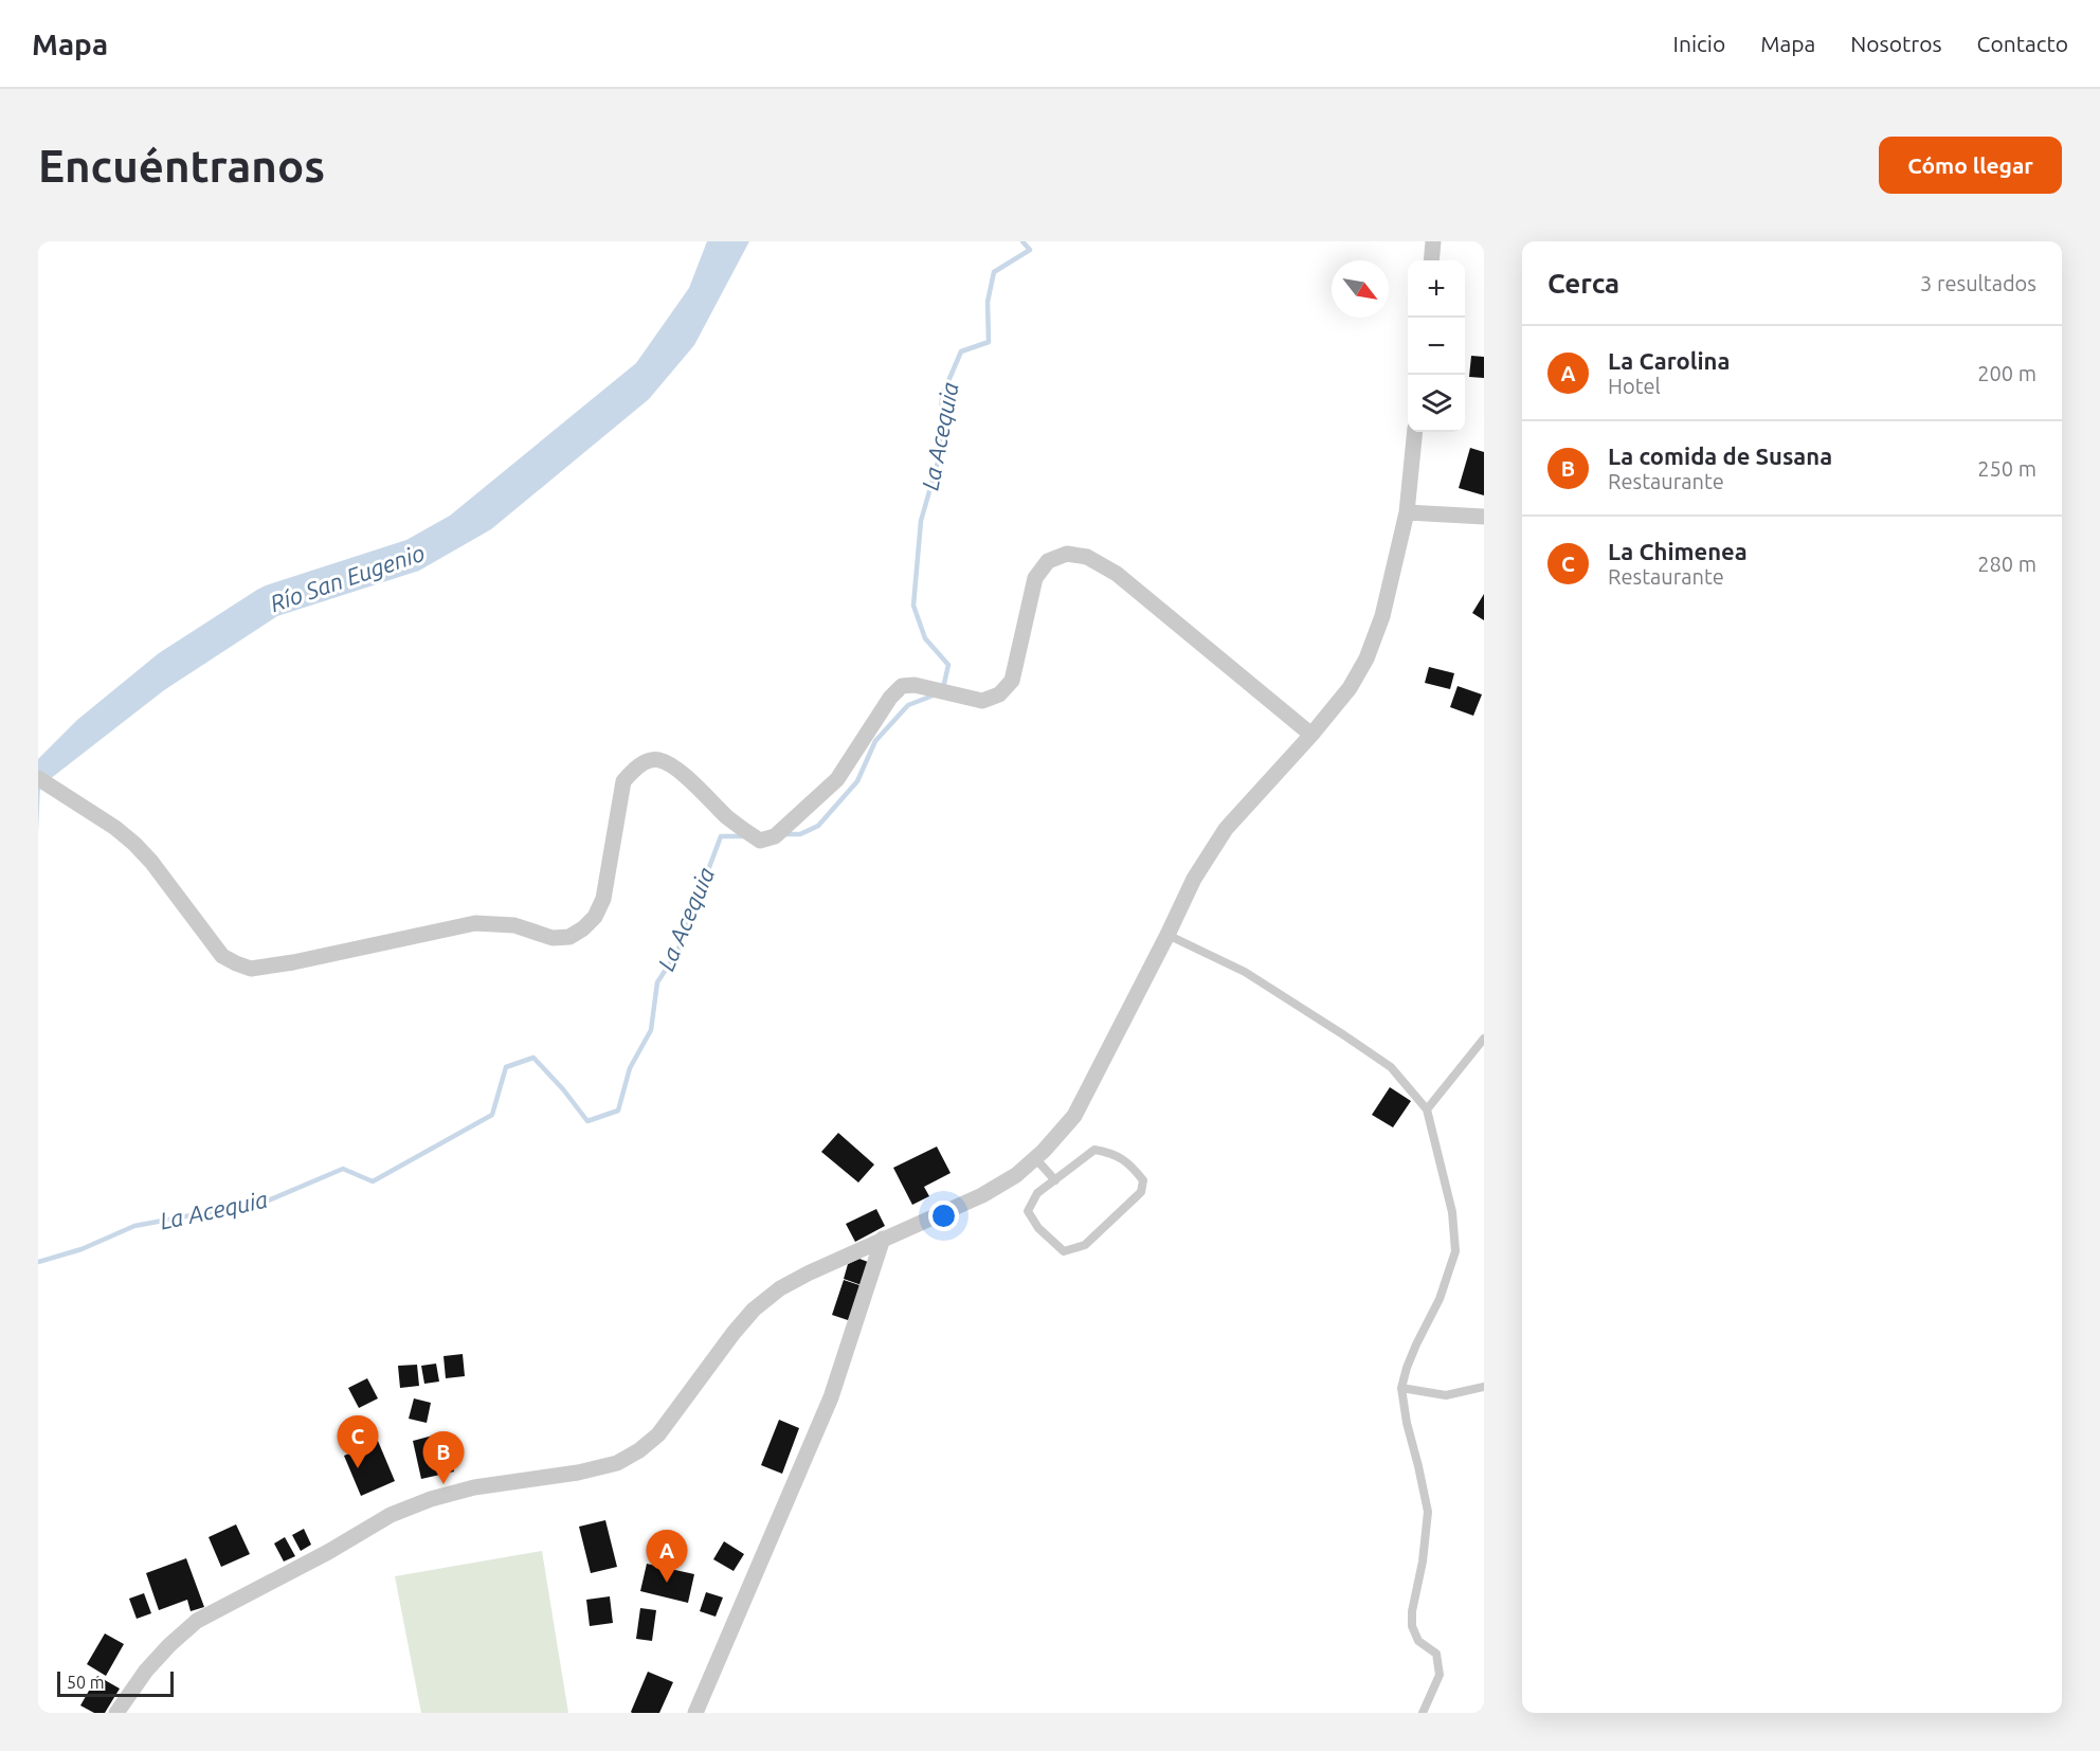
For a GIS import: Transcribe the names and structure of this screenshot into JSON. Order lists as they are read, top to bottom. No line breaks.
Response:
{"water":["La Acequia","Río San Eugenio"],"scale_bar":"50 m","north":"bottom right","page":{"header":"Mapa","nav":["Inicio","Mapa","Nosotros","Contacto"],"buttons":"Cómo llegar","title":"Encuéntranos","heading":["Cerca","3 resultados"],"map_buttons":["+","−"],"list":[{"mark":"A","name":"La Carolina","note":"Hotel","value":"200 m"},{"mark":"B","name":"La comida de Susana","note":"Restaurante","value":"250 m"},{"mark":"C","name":"La Chimenea","note":"Restaurante","value":"280 m"}],"pins":["C","B","A"],"scale":"50 m"}}
